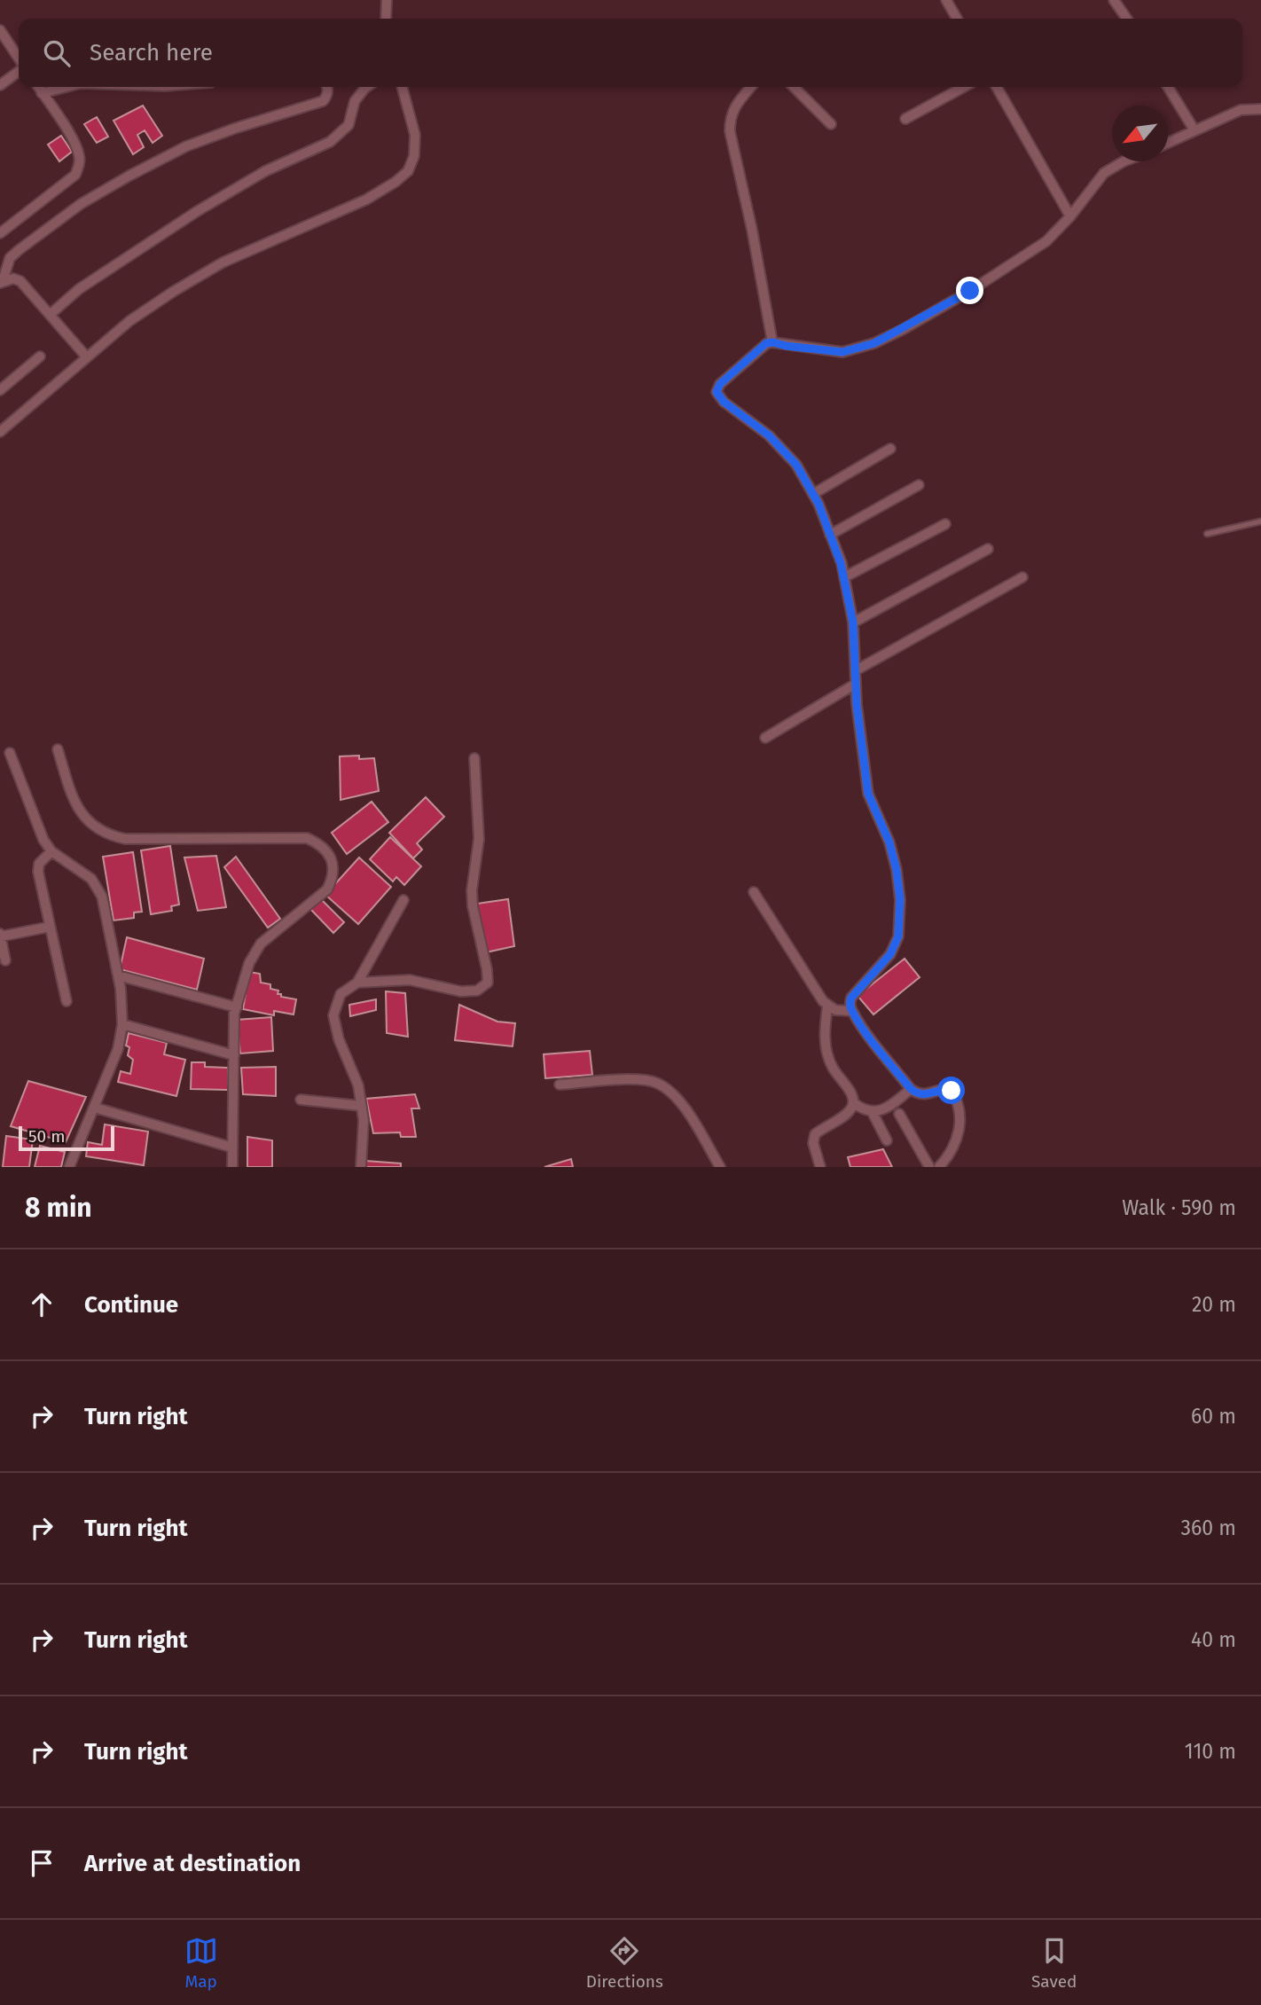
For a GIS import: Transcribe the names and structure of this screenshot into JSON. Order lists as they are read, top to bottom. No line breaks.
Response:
{"scale_bar":"50 m","north":"bottom left","page":{"search":"Search here","scale":"50 m","heading":["8 min","Walk · 590 m"],"list":[["Continue","20 m"],["Turn right","60 m"],["Turn right","360 m"],["Turn right","40 m"],["Turn right","110 m"],"Arrive at destination"],"nav":["Map","Directions","Saved"]}}
